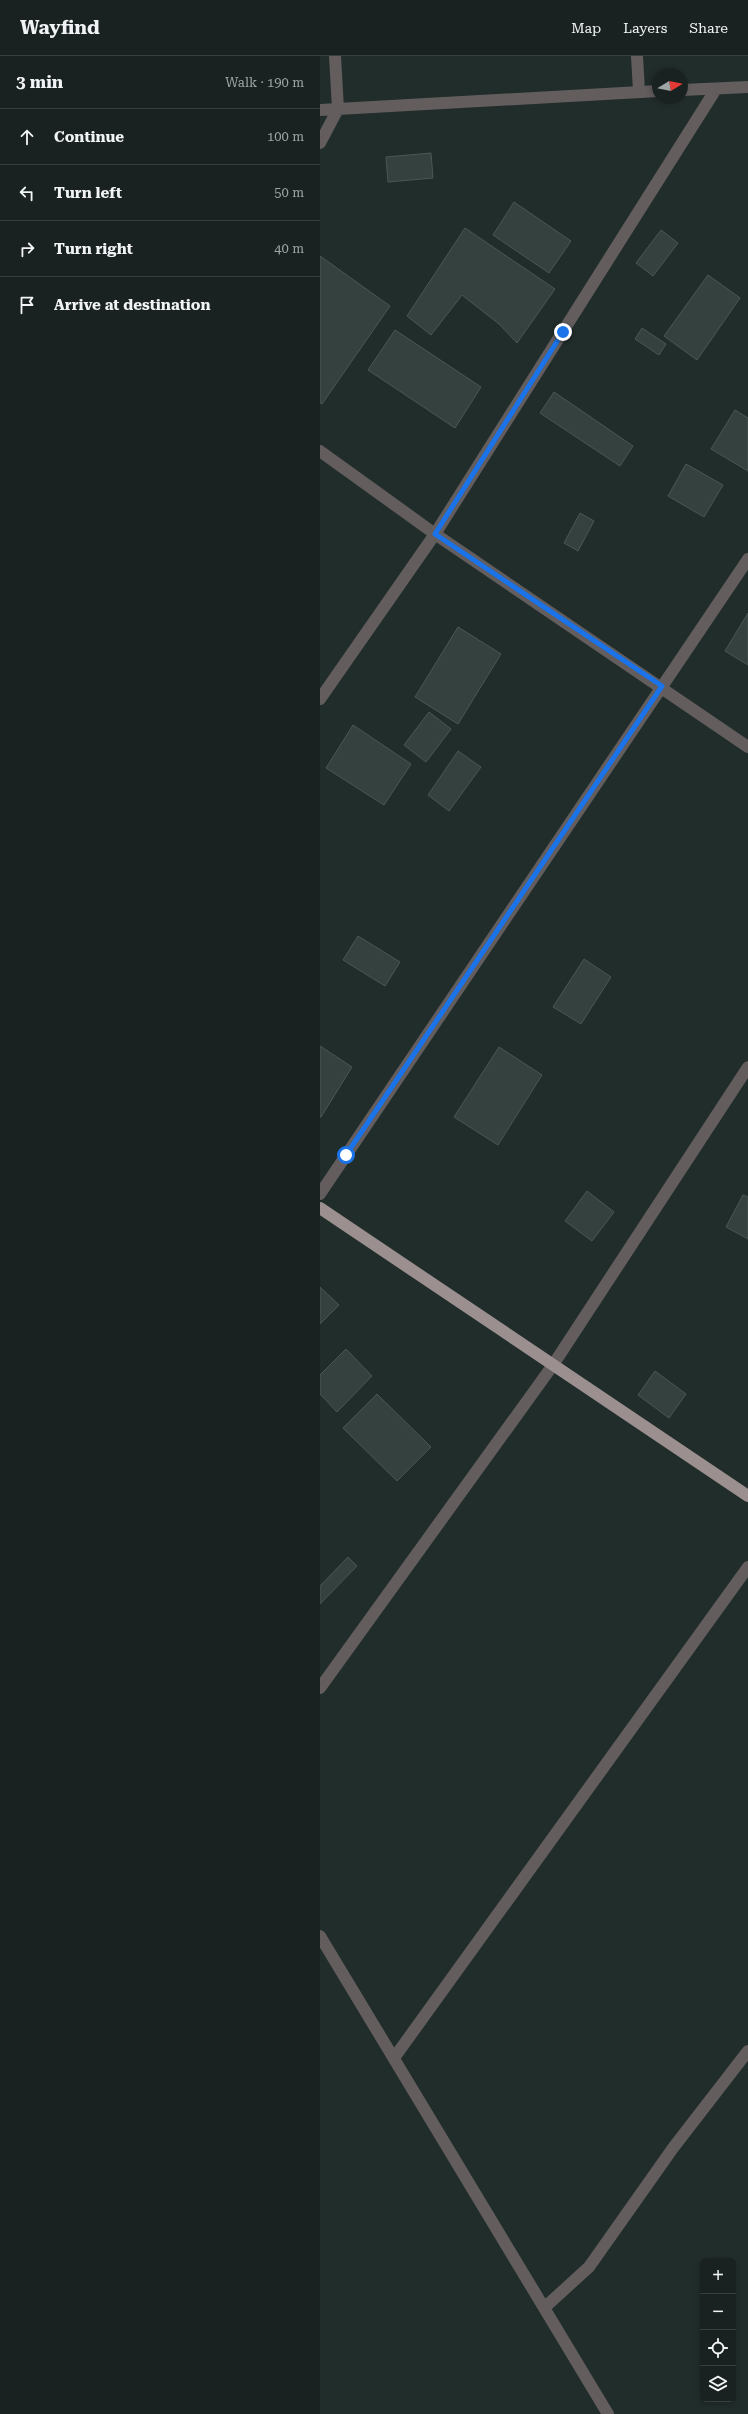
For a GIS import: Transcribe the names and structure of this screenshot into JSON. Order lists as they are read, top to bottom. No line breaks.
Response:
{"north":"right","page":{"header":"Wayfind","nav":["Map","Layers","Share"],"heading":["3 min","Walk · 190 m"],"list":[["Continue","100 m"],["Turn left","50 m"],["Turn right","40 m"],"Arrive at destination"],"map_buttons":["+","−"]}}
